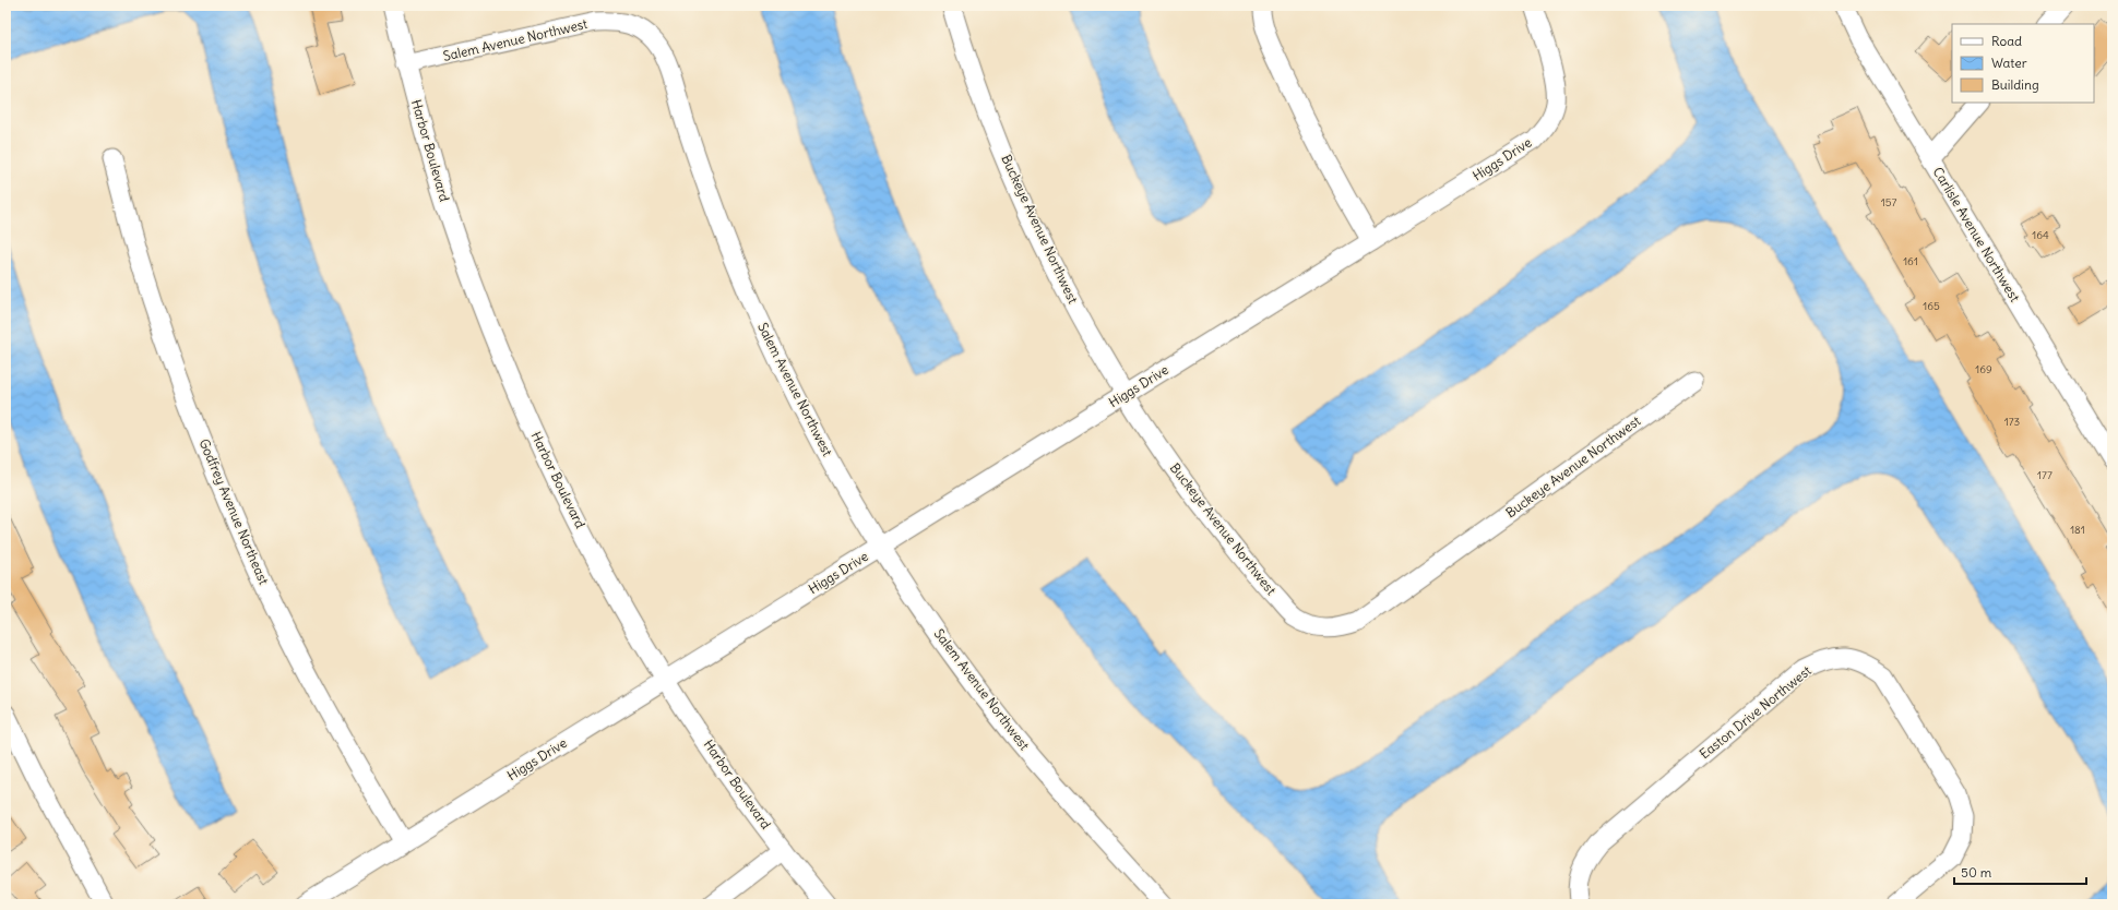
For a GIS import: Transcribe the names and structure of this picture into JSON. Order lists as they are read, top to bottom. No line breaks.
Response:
{"streets":{"street":["Salem Avenue Northwest","Harbor Boulevard","Higgs Drive","Buckeye Avenue Northwest","Carlisle Avenue Northwest","Godfrey Avenue Northeast","Easton Drive Northwest"]},"crossings":[["Salem Avenue Northwest","Harbor Boulevard"],["Salem Avenue Northwest","Higgs Drive"],["Harbor Boulevard","Higgs Drive"],["Higgs Drive","Buckeye Avenue Northwest"],["Higgs Drive","Godfrey Avenue Northeast"]],"house_numbers":["157","164","161","165","169","173","177","181"],"legend":["Road","Water","Building"],"scale_bar":"50 m"}
